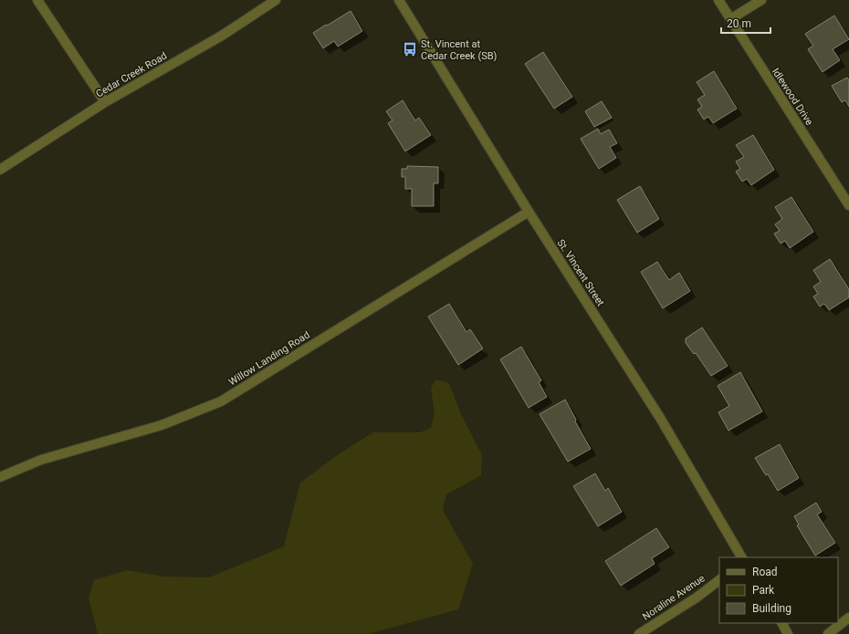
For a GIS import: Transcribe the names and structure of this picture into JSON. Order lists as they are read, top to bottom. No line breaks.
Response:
{"streets":{"street":["Cedar Creek Road","Idlewood Drive","St. Vincent Street","Willow Landing Road","Noraline Avenue"]},"crossings":[["St. Vincent Street","Willow Landing Road"]],"places":{"bus stop":["St. Vincent at Cedar Creek (SB)"]},"legend":["Road","Park","Building"],"scale_bar":"20 m"}
